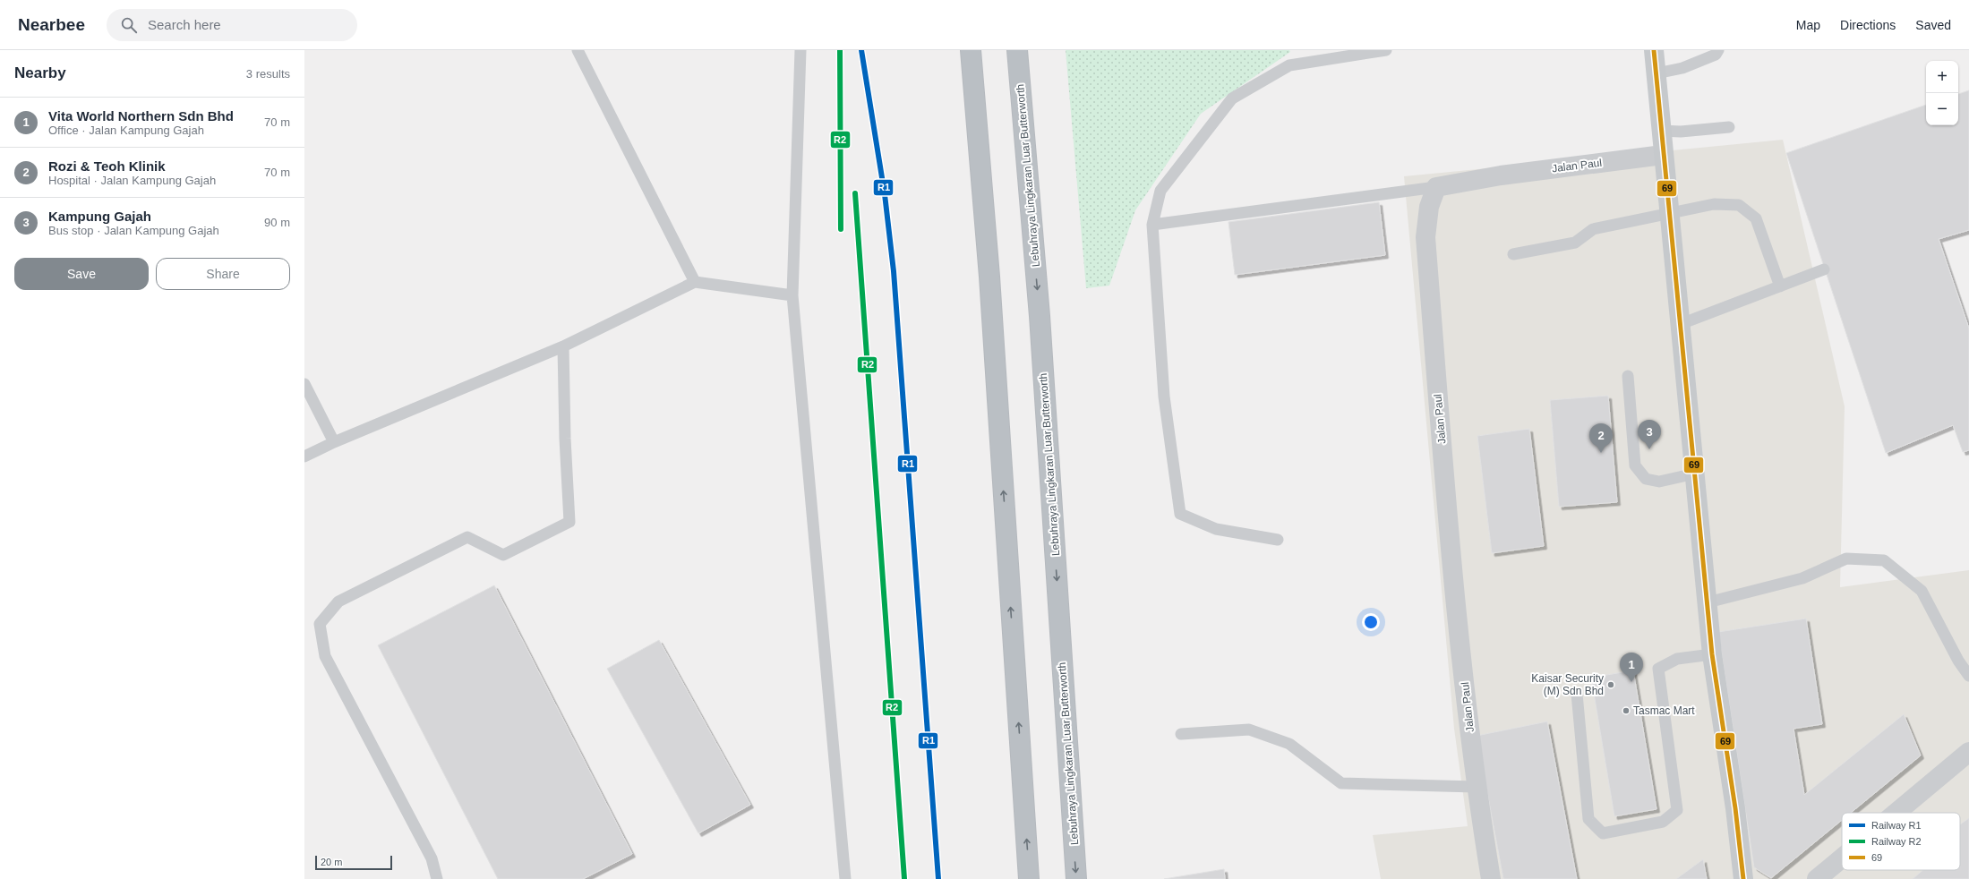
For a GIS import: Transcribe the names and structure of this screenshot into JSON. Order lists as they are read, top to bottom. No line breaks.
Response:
{"streets":{"highway":["Lebuhraya Lingkaran Luar Butterworth"],"street":["Jalan Paul"]},"places":["Kaisar Security (M) Sdn Bhd","Tasmac Mart"],"lines":["rail line R1","rail line R2","transit line 69"],"legend":["Railway R1","Railway R2","69"],"scale_bar":"20 m","page":{"header":"Nearbee","search":"Search here","nav":["Map","Directions","Saved"],"heading":["Nearby","3 results"],"map_buttons":["+","−"],"list":[{"mark":"1","name":"Vita World Northern Sdn Bhd","note":"Office · Jalan Kampung Gajah","value":"70 m"},{"mark":"2","name":"Rozi & Teoh Klinik","note":"Hospital · Jalan Kampung Gajah","value":"70 m"},{"mark":"3","name":"Kampung Gajah","note":"Bus stop · Jalan Kampung Gajah","value":"90 m"}],"buttons":["Save","Share"],"pins":["3","2","1"],"scale":"20 m"}}
